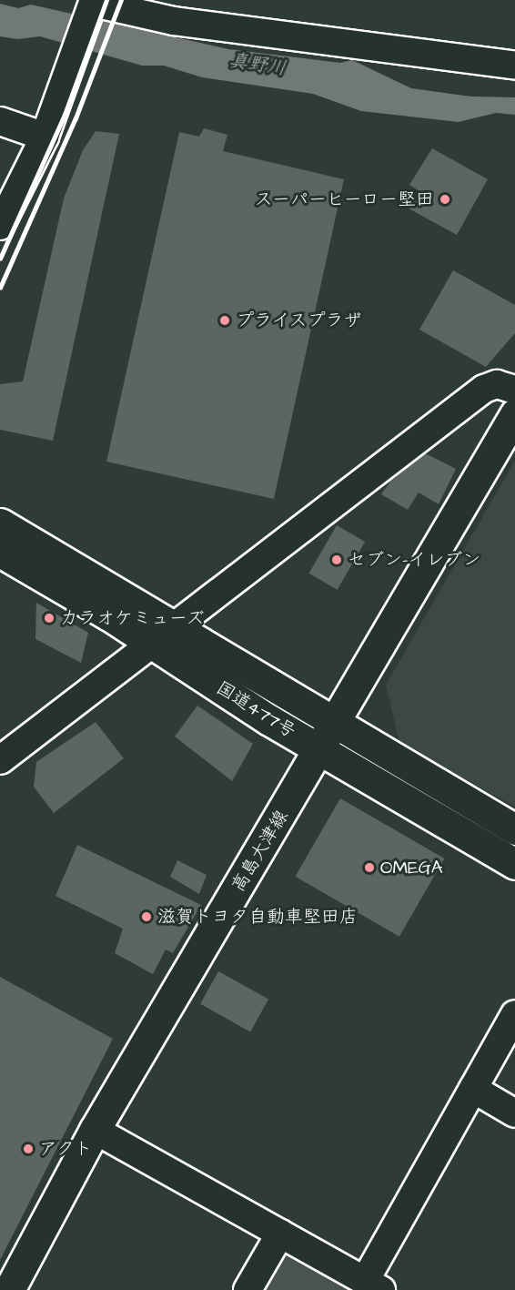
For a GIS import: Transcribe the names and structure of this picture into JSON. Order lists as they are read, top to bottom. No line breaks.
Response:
{"streets":{"main road":["国道477号","高島大津線"]},"crossings":[["国道477号","高島大津線"]],"water":["真野川"],"places":["スーパーヒーロー堅田","プライスプラザ","セブン-イレブン","カラオケミューズ","OMEGA","滋賀トヨタ自動車堅田店","アクト"]}
